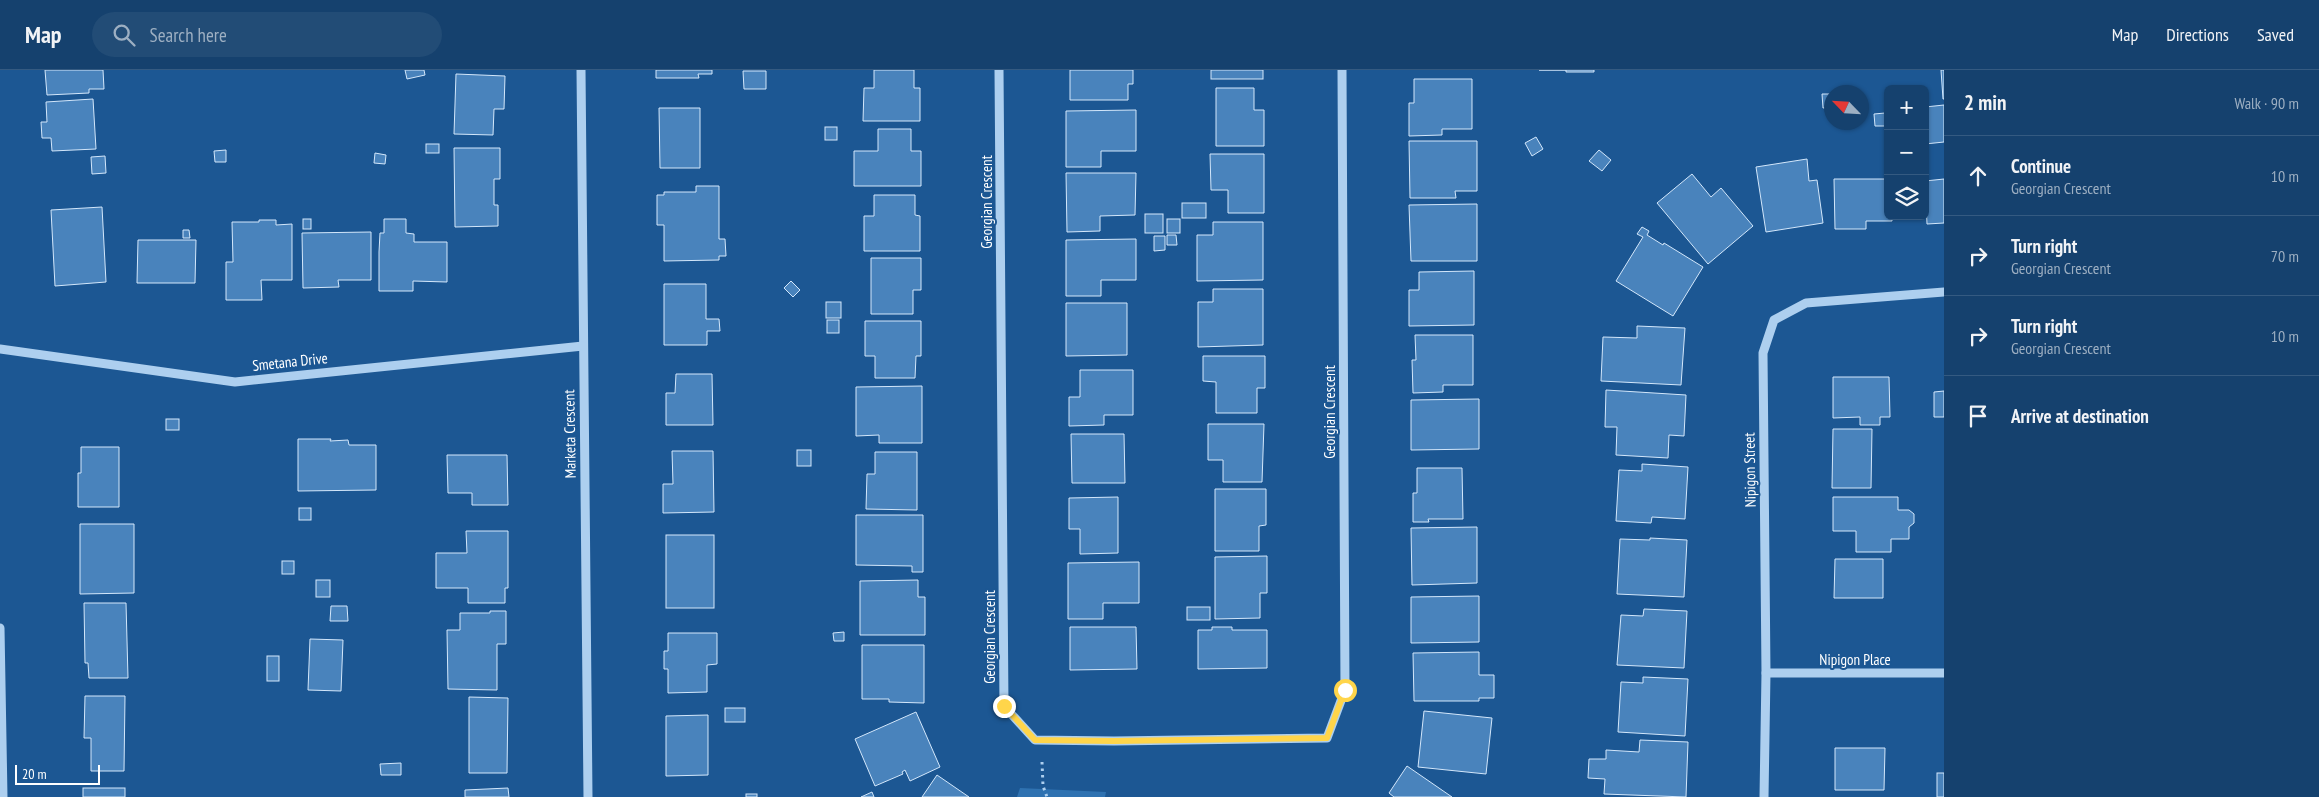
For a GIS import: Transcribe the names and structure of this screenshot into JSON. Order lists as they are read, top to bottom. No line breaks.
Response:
{"streets":{"street":["Georgian Crescent","Smetana Drive","Marketa Crescent","Nipigon Street","Nipigon Place"]},"crossings":[["Smetana Drive","Marketa Crescent"],["Nipigon Street","Nipigon Place"]],"scale_bar":"20 m","north":"top left","page":{"header":"Map","search":"Search here","nav":["Map","Directions","Saved"],"heading":["2 min","Walk · 90 m"],"map_buttons":["+","−"],"list":[["Continue","Georgian Crescent","10 m"],["Turn right","Georgian Crescent","70 m"],["Turn right","Georgian Crescent","10 m"],"Arrive at destination"],"scale":"20 m"}}
